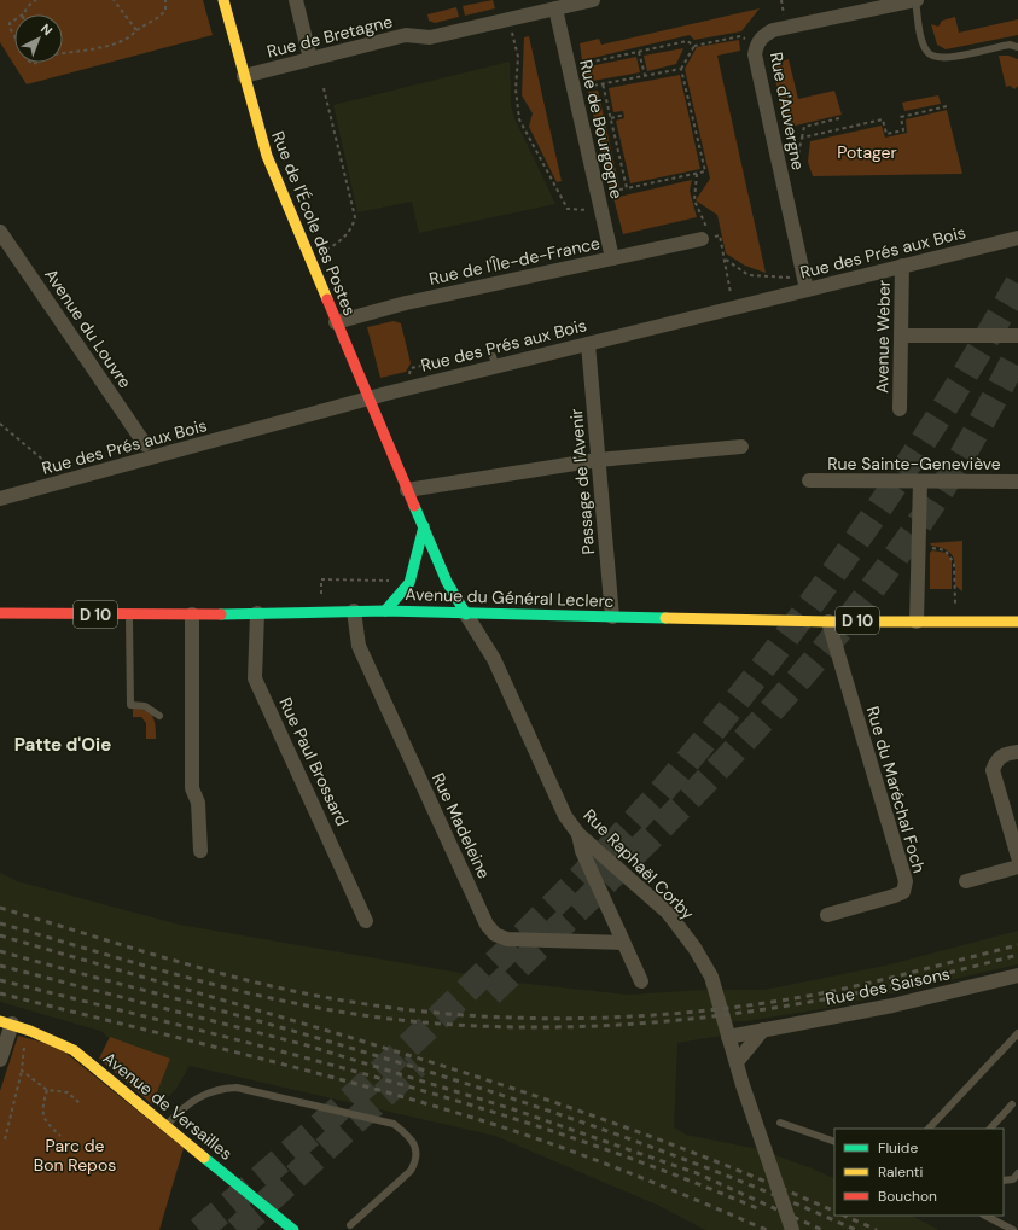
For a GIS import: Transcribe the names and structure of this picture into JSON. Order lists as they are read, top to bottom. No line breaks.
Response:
{"streets":{"main road":["Rue de l'École des Postes","Avenue du Général Leclerc","D 10","Avenue de Versailles"],"street":["Rue de Bretagne","Rue d'Auvergne","Rue de Bourgogne","Rue des Prés aux Bois","Rue de l'Île-de-France","Avenue du Louvre","Avenue Weber","Rue Sainte-Geneviève","Passage de l'Avenir","Rue Paul Brossard","Rue du Maréchal Foch","Rue Madeleine","Rue Raphaël Corby","Rue des Saisons"]},"crossings":[["Rue de Bretagne","Rue de Bourgogne"],["Rue de Bretagne","Rue de l'École des Postes"],["Rue d'Auvergne","Rue des Prés aux Bois"],["Rue de Bourgogne","Rue de l'Île-de-France"],["Rue de l'École des Postes","Rue des Prés aux Bois"],["Rue de l'École des Postes","Rue de l'Île-de-France"],["Rue de l'École des Postes","Avenue du Général Leclerc"],["Rue de l'École des Postes","Rue Raphaël Corby"],["Rue des Prés aux Bois","Avenue Weber"],["Rue des Prés aux Bois","Passage de l'Avenir"],["Passage de l'Avenir","Avenue du Général Leclerc"],["Avenue du Général Leclerc","Rue Paul Brossard"],["Avenue du Général Leclerc","Rue du Maréchal Foch"],["Avenue du Général Leclerc","Rue Madeleine"],["Avenue du Général Leclerc","Rue Raphaël Corby"],["Rue Raphaël Corby","Rue des Saisons"]],"districts":["Patte d'Oie"],"parks":["Potager","Parc de Bon Repos"],"legend":["Fluide","Ralenti","Bouchon"],"north":"top right"}
